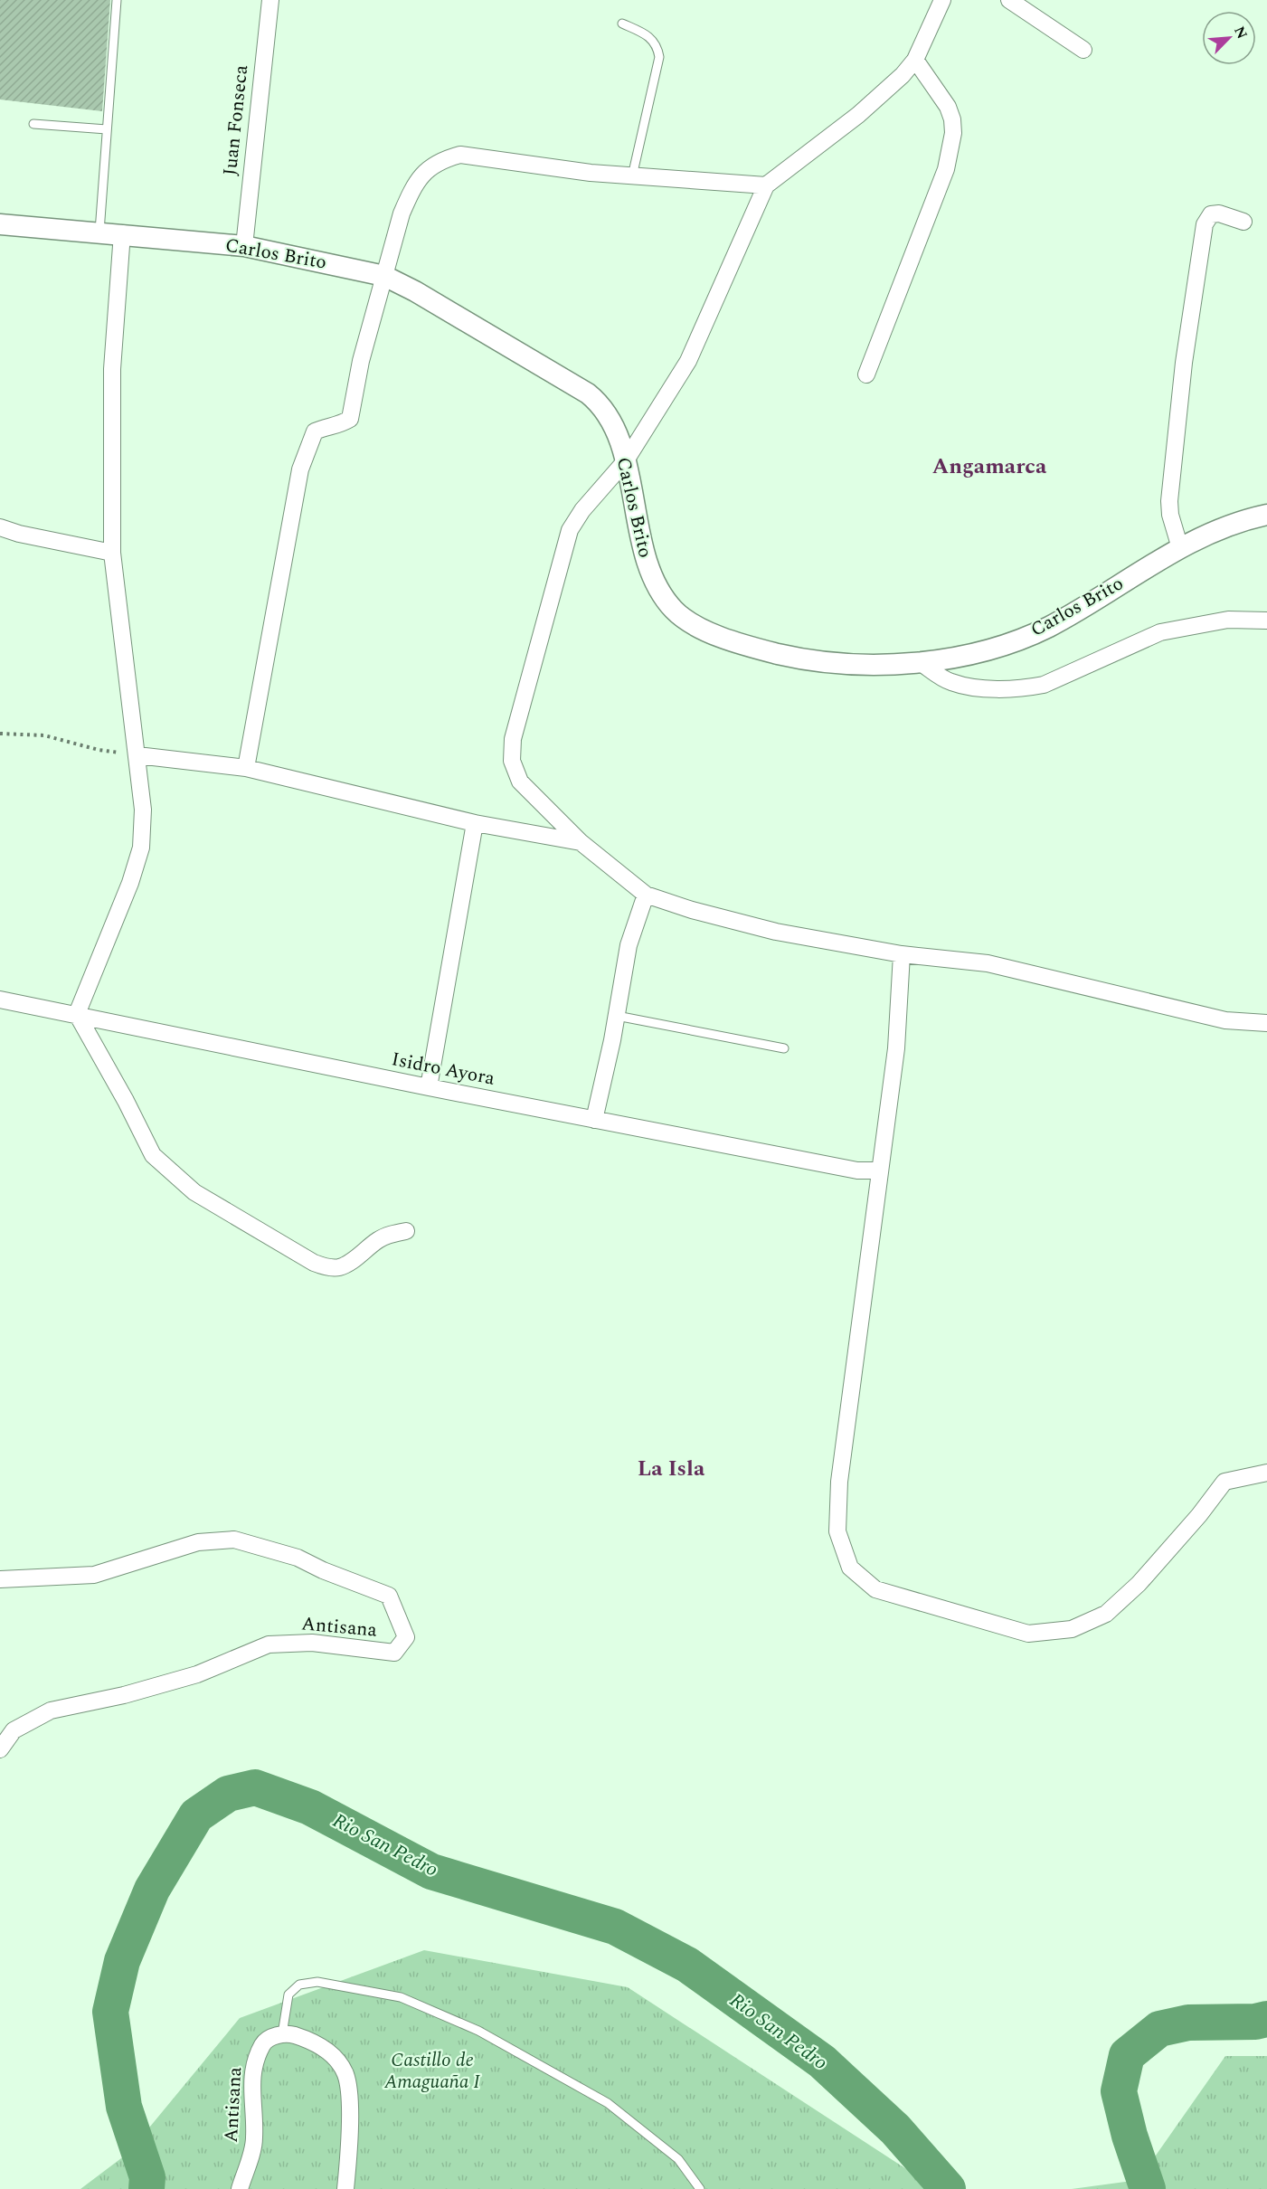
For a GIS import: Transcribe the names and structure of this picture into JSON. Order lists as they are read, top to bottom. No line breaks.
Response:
{"streets":{"street":["Juan Fonseca","Carlos Brito","Isidro Ayora","Antisana"]},"crossings":[["Juan Fonseca","Carlos Brito"]],"districts":["Angamarca","La Isla"],"water":["Rio San Pedro"],"parks":["Castillo de Amaguaña I"],"north":"top right"}
